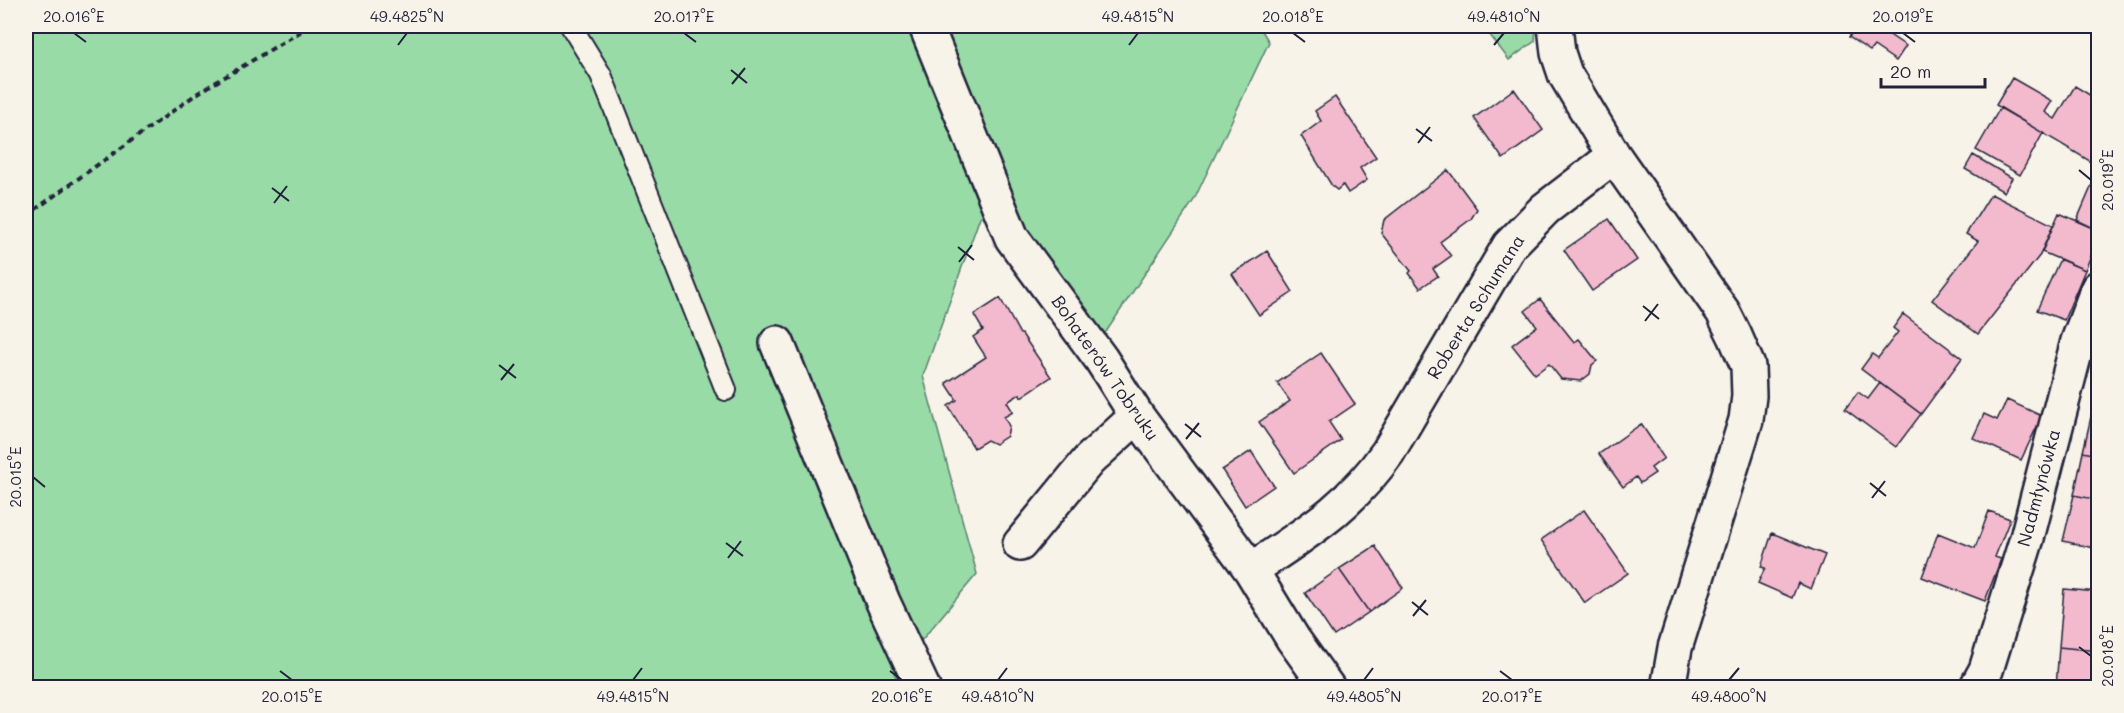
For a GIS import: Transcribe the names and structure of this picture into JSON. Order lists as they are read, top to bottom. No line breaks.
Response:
{"streets":{"street":["Roberta Schumana","Bohaterów Tobruku","Nadmłynówka"]},"crossings":[["Roberta Schumana","Bohaterów Tobruku"]],"scale_bar":"20 m","coordinates":["20.016°E","49.4825°N","20.017°E","49.4815°N","20.018°E","49.4810°N","20.019°E","20.015°E","49.4805°N","49.4800°N"]}
